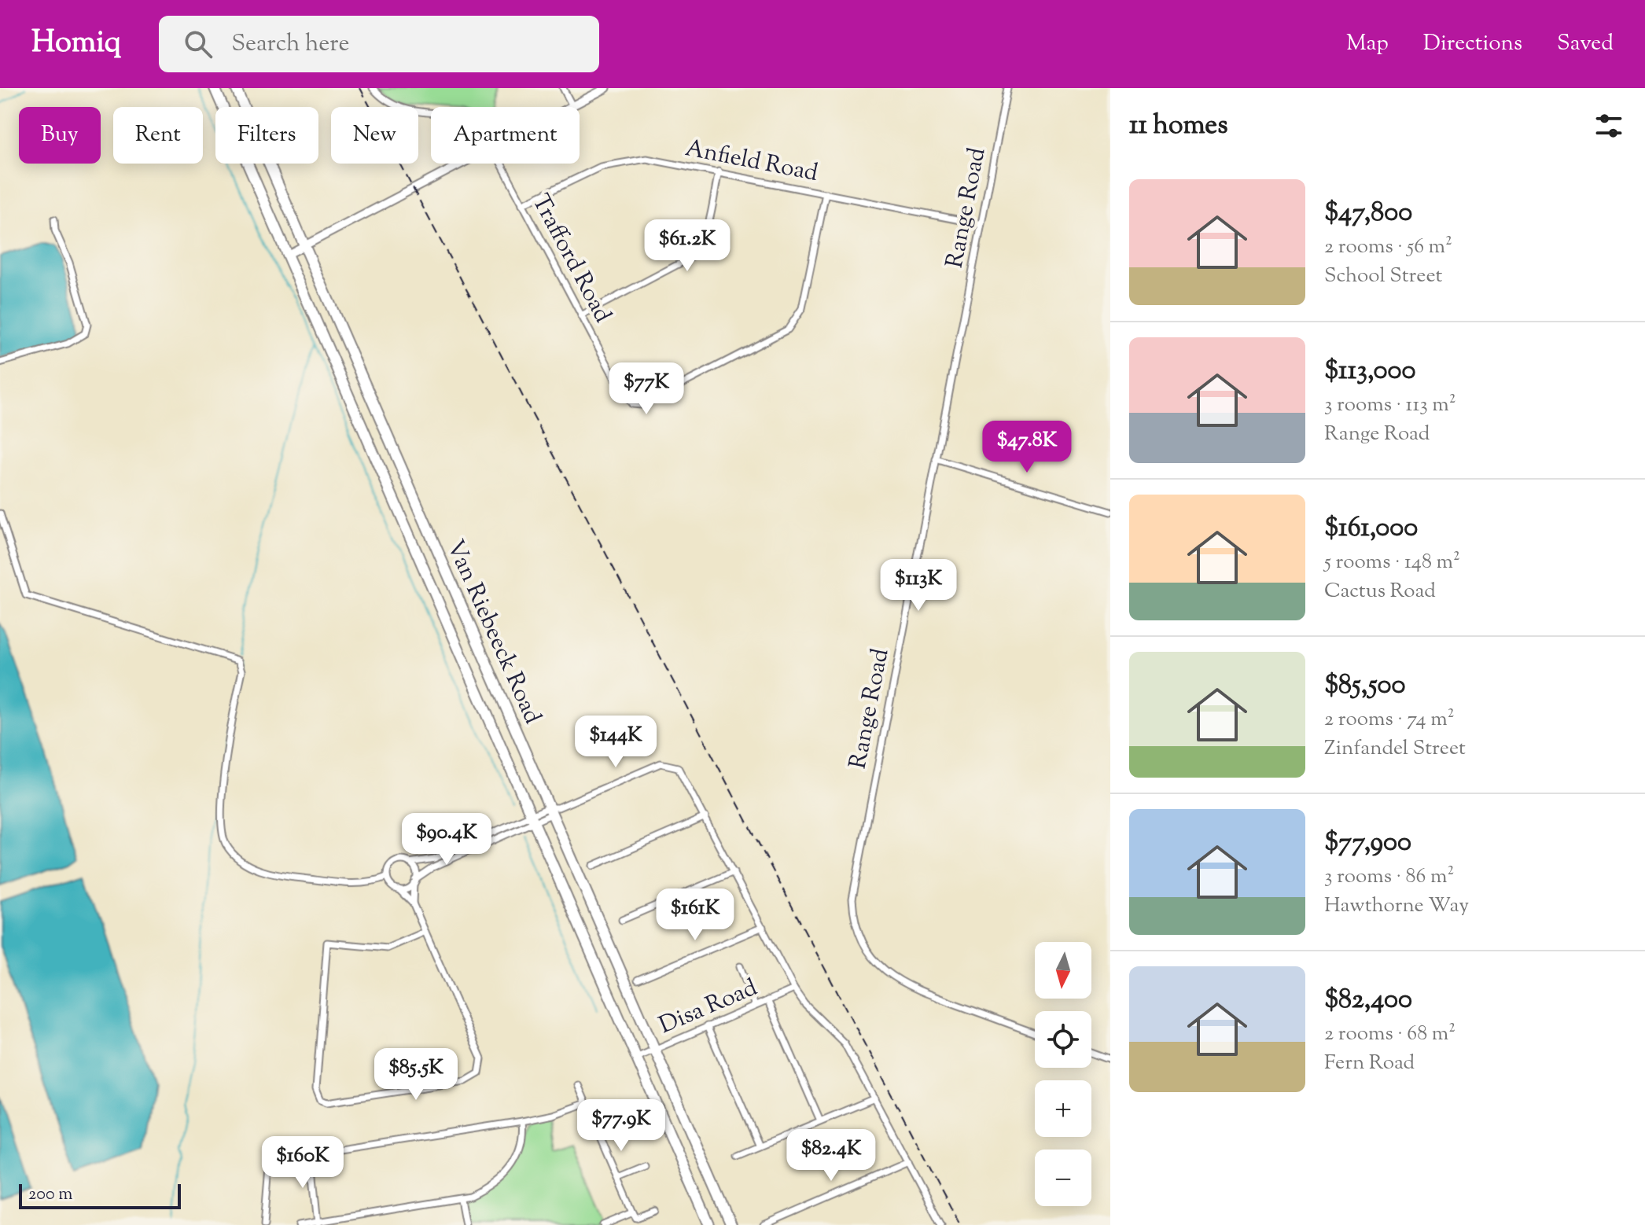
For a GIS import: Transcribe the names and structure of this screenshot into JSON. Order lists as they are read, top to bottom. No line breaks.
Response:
{"streets":{"main road":["Van Riebeeck Road"],"street":["Anfield Road","Range Road","Trafford Road","Disa Road"]},"crossings":[["Anfield Road","Range Road"],["Anfield Road","Trafford Road"],["Van Riebeeck Road","Disa Road"]],"scale_bar":"200 m","north":"bottom","page":{"header":"Homiq","search":"Search here","nav":["Map","Directions","Saved"],"heading":"11 homes","chip":["Buy","Rent","Filters","New","Apartment"],"list":[{"name":"$47,800","note":"2 rooms · 56 m² · School Street"},{"name":"$113,000","note":"3 rooms · 113 m² · Range Road"},{"name":"$161,000","note":"5 rooms · 148 m² · Cactus Road"},{"name":"$85,500","note":"2 rooms · 74 m² · Zinfandel Street"},{"name":"$77,900","note":"3 rooms · 86 m² · Hawthorne Way"},{"name":"$82,400","note":"2 rooms · 68 m² · Fern Road"}],"price":["$61.2K","$77K","$47.8K","$113K","$144K","$90.4K","$161K","$85.5K","$77.9K","$82.4K","$160K"],"map_buttons":["+","−"],"scale":"200 m"}}
